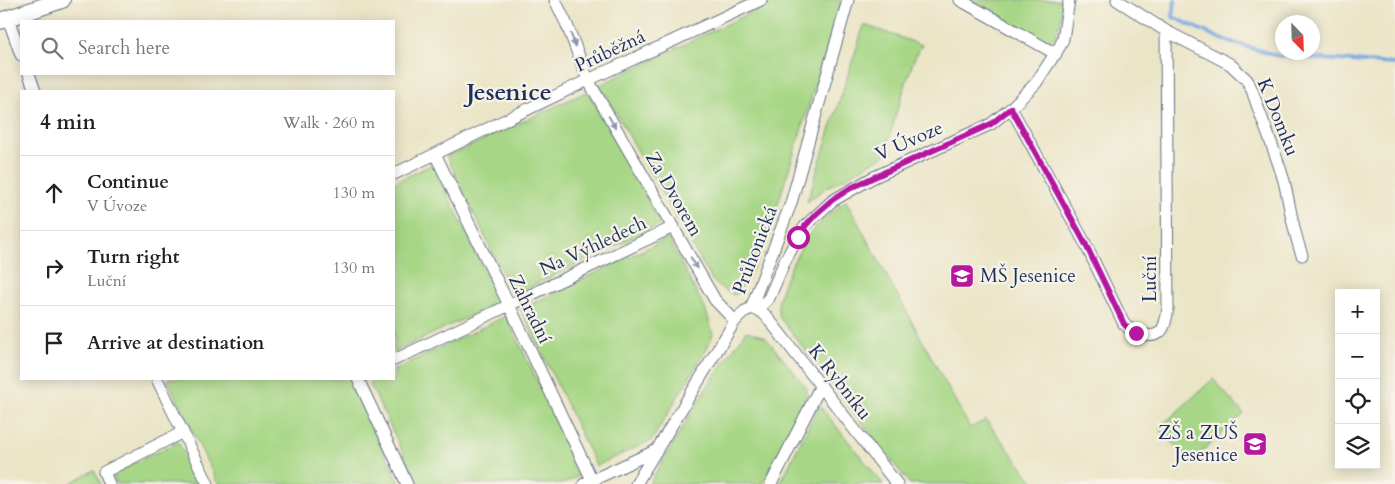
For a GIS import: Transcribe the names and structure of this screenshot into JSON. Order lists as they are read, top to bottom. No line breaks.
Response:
{"streets":{"street":["Průběžná","K Domku","V Úvoze","Za Dvorem","Na Výhledech","Průhonická","Luční","Zahradní","K Rybníku"]},"crossings":[["Průběžná","Za Dvorem"],["Průběžná","Zahradní"],["K Domku","Luční"],["V Úvoze","Průhonická"],["V Úvoze","Luční"],["V Úvoze","K Rybníku"],["Za Dvorem","Na Výhledech"],["Za Dvorem","Průhonická"],["Na Výhledech","Zahradní"],["Průhonická","K Rybníku"]],"one_way":["Za Dvorem"],"districts":["Jesenice"],"places":{"school or university":["MŠ Jesenice","ZŠ a ZUŠ Jesenice"]},"north":"bottom right","page":{"search":"Search here","heading":["4 min","Walk · 260 m"],"list":[["Continue","V Úvoze","130 m"],["Turn right","Luční","130 m"],"Arrive at destination"],"map_buttons":["+","−"]}}
